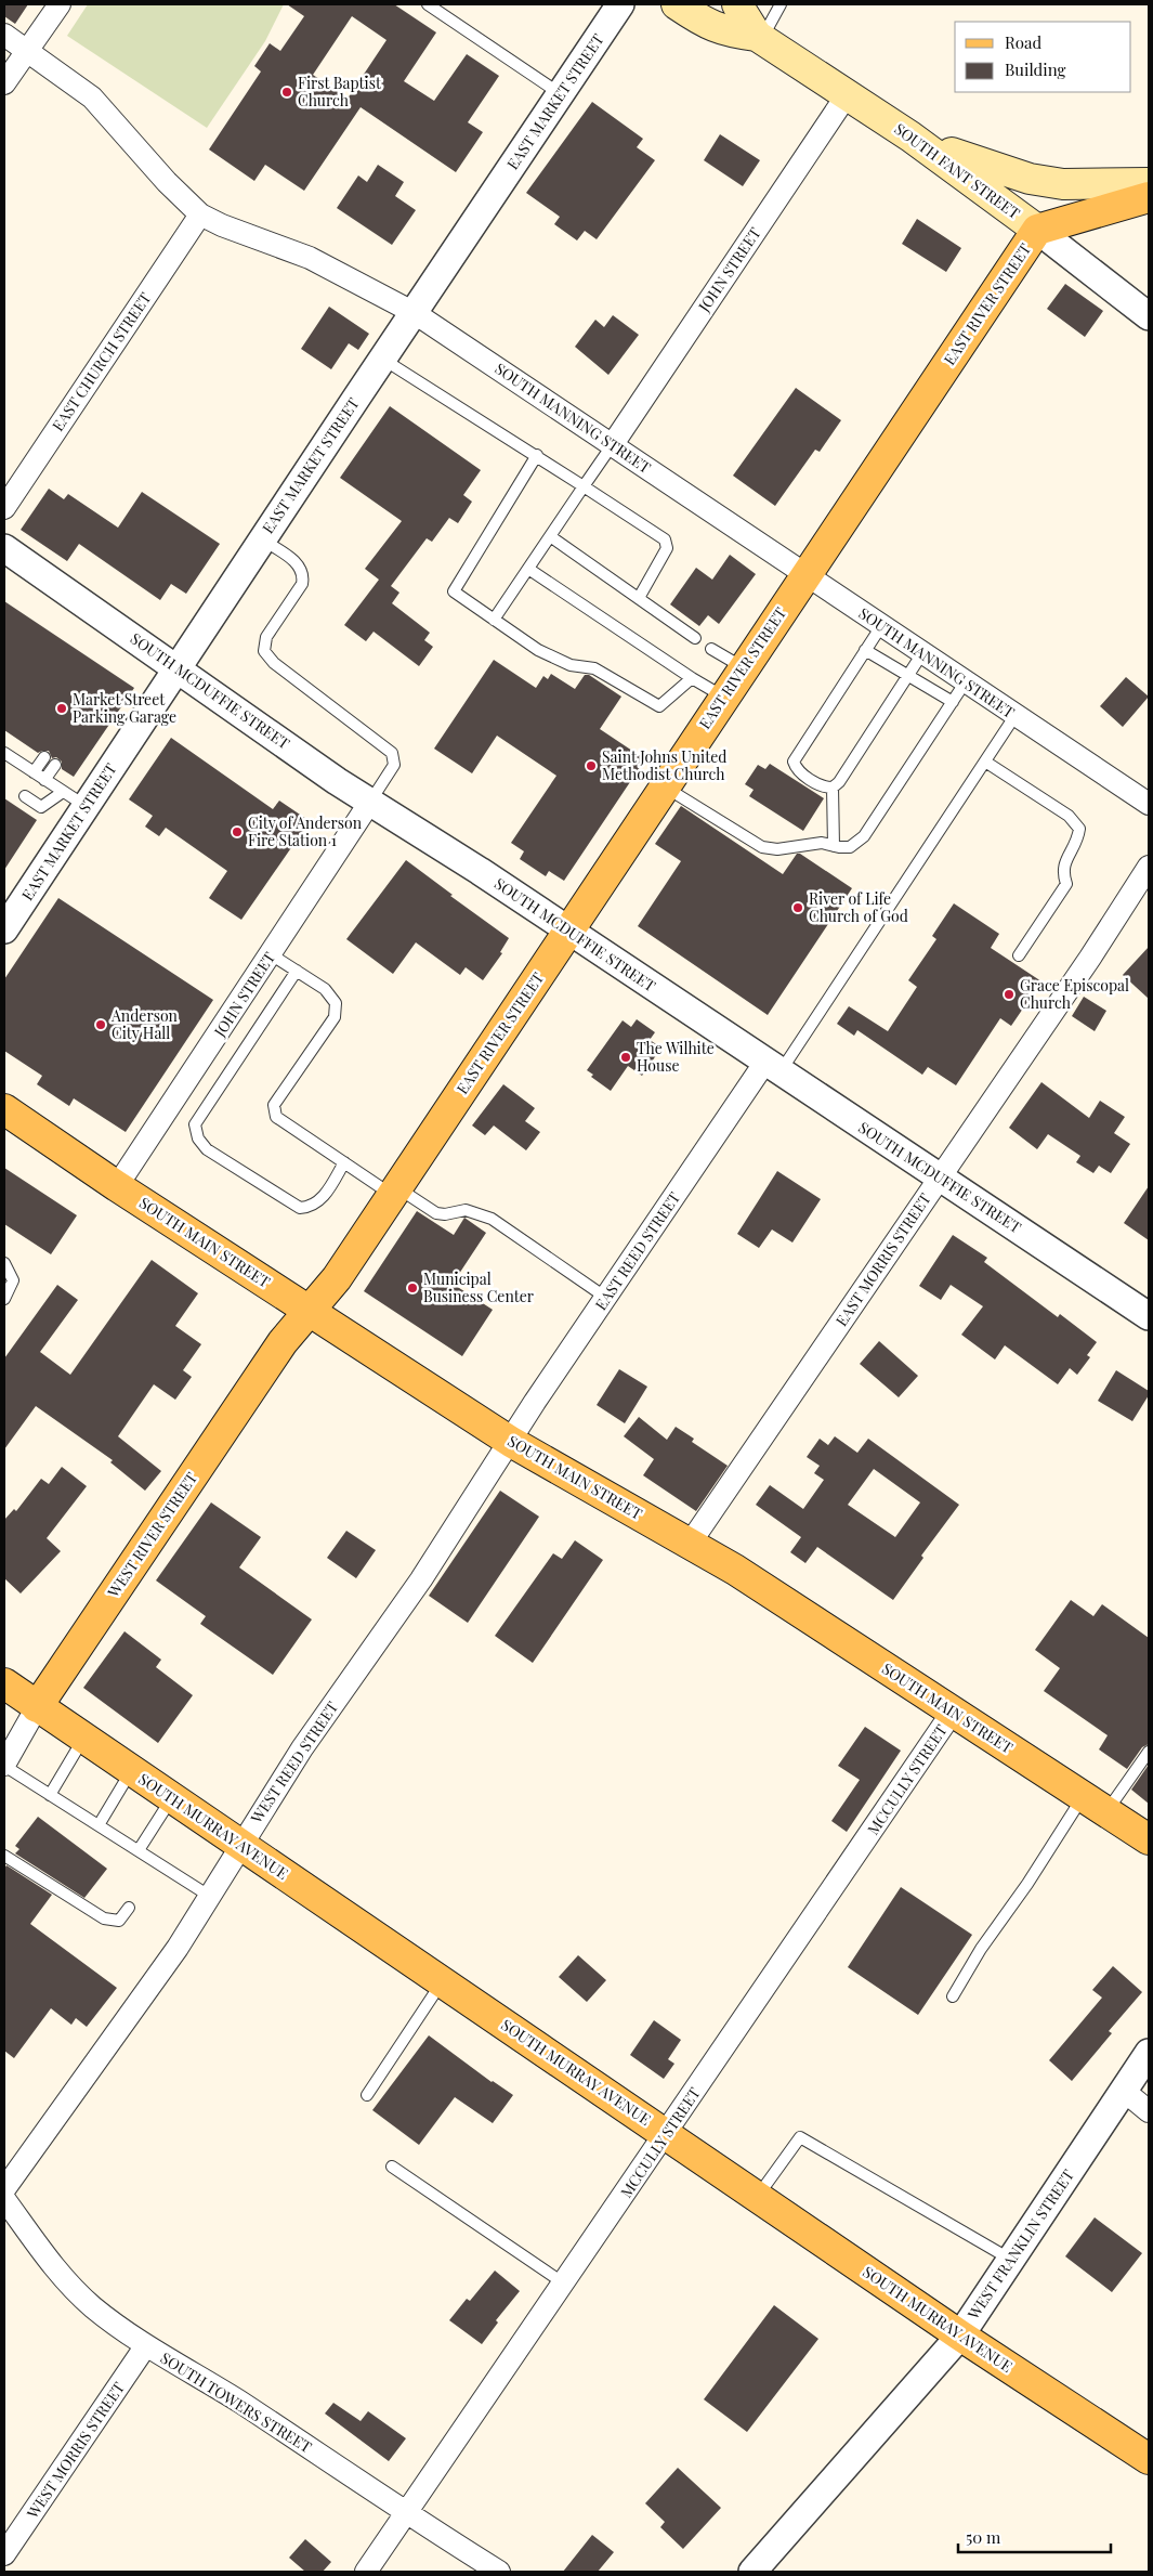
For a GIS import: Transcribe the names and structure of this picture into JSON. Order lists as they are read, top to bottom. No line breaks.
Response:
{"streets":{"main road":["SOUTH FANT STREET","EAST RIVER STREET","SOUTH MAIN STREET","WEST RIVER STREET","SOUTH MURRAY AVENUE"],"street":["EAST MARKET STREET","JOHN STREET","EAST CHURCH STREET","SOUTH MANNING STREET","SOUTH MCDUFFIE STREET","EAST REED STREET","EAST MORRIS STREET","WEST REED STREET","MCCULLY STREET","WEST FRANKLIN STREET","SOUTH TOWERS STREET","WEST MORRIS STREET"]},"crossings":[["EAST MARKET STREET","SOUTH MANNING STREET"],["EAST MARKET STREET","SOUTH MCDUFFIE STREET"],["SOUTH FANT STREET","JOHN STREET"],["SOUTH FANT STREET","EAST RIVER STREET"],["JOHN STREET","SOUTH MANNING STREET"],["JOHN STREET","SOUTH MCDUFFIE STREET"],["JOHN STREET","SOUTH MAIN STREET"],["EAST RIVER STREET","SOUTH MANNING STREET"],["EAST RIVER STREET","SOUTH MCDUFFIE STREET"],["EAST RIVER STREET","SOUTH MAIN STREET"],["EAST RIVER STREET","WEST RIVER STREET"],["EAST CHURCH STREET","SOUTH MANNING STREET"],["SOUTH MCDUFFIE STREET","EAST REED STREET"],["SOUTH MCDUFFIE STREET","EAST MORRIS STREET"],["SOUTH MAIN STREET","EAST REED STREET"],["SOUTH MAIN STREET","EAST MORRIS STREET"],["SOUTH MAIN STREET","WEST RIVER STREET"],["SOUTH MAIN STREET","WEST REED STREET"],["SOUTH MAIN STREET","MCCULLY STREET"],["EAST REED STREET","WEST REED STREET"],["WEST RIVER STREET","SOUTH MURRAY AVENUE"],["WEST REED STREET","SOUTH MURRAY AVENUE"],["MCCULLY STREET","SOUTH MURRAY AVENUE"],["MCCULLY STREET","SOUTH TOWERS STREET"],["SOUTH MURRAY AVENUE","WEST FRANKLIN STREET"],["SOUTH TOWERS STREET","WEST MORRIS STREET"]],"places":["First Baptist Church","Market Street Parking Garage","Saint Johns United Methodist Church","City of Anderson Fire Station 1","River of Life Church of God","Grace Episcopal Church","Anderson City Hall","The Wilhite House","Municipal Business Center"],"legend":["Road","Building"],"scale_bar":"50 m"}
